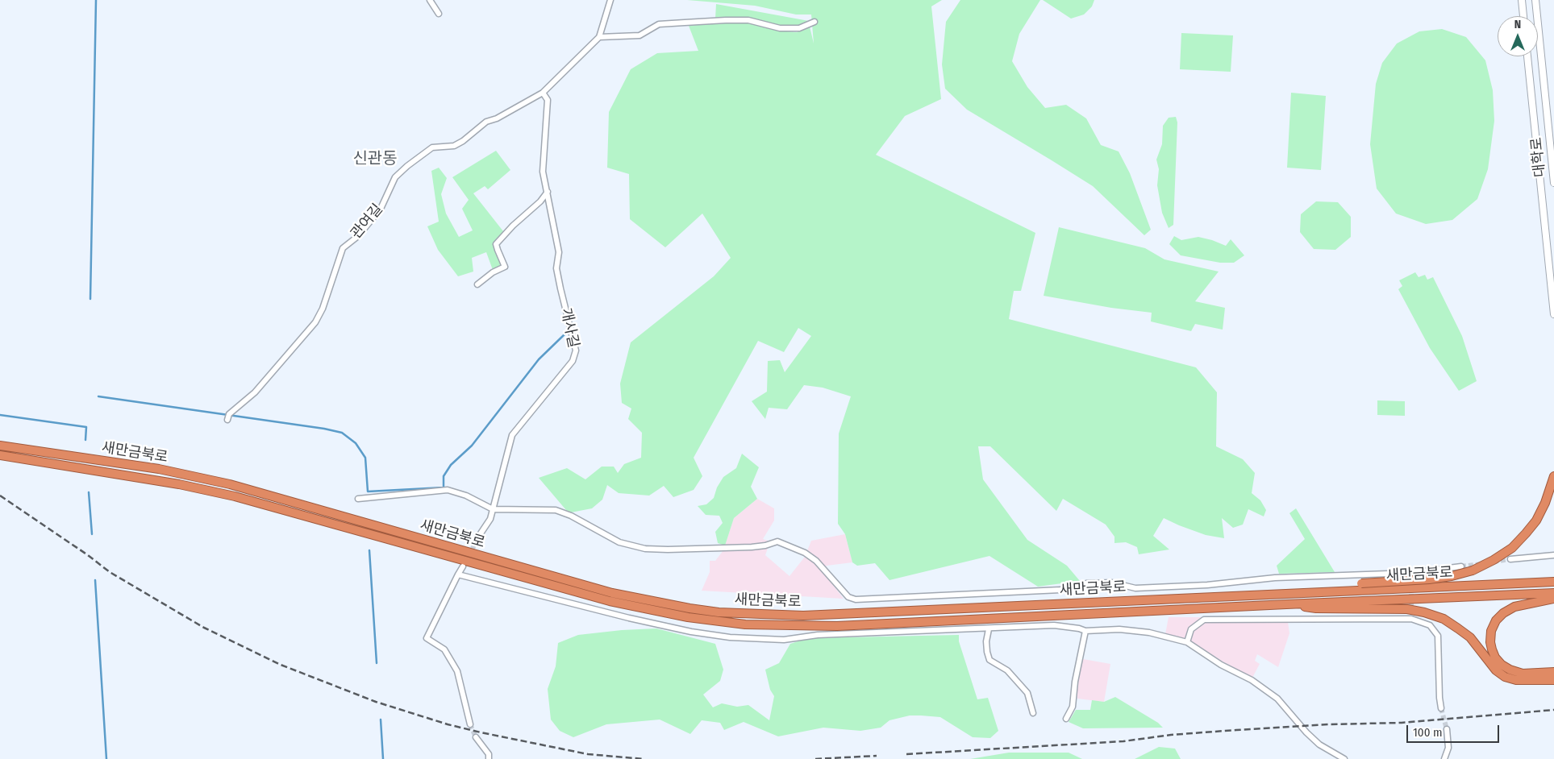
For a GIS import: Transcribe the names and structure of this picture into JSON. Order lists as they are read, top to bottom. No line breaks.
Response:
{"streets":{"highway":["새만금북로"],"street":["대학로","관여길","개사길"]},"crossings":[["관여길","개사길"]],"districts":["신관동"],"scale_bar":"100 m","north":"top"}
